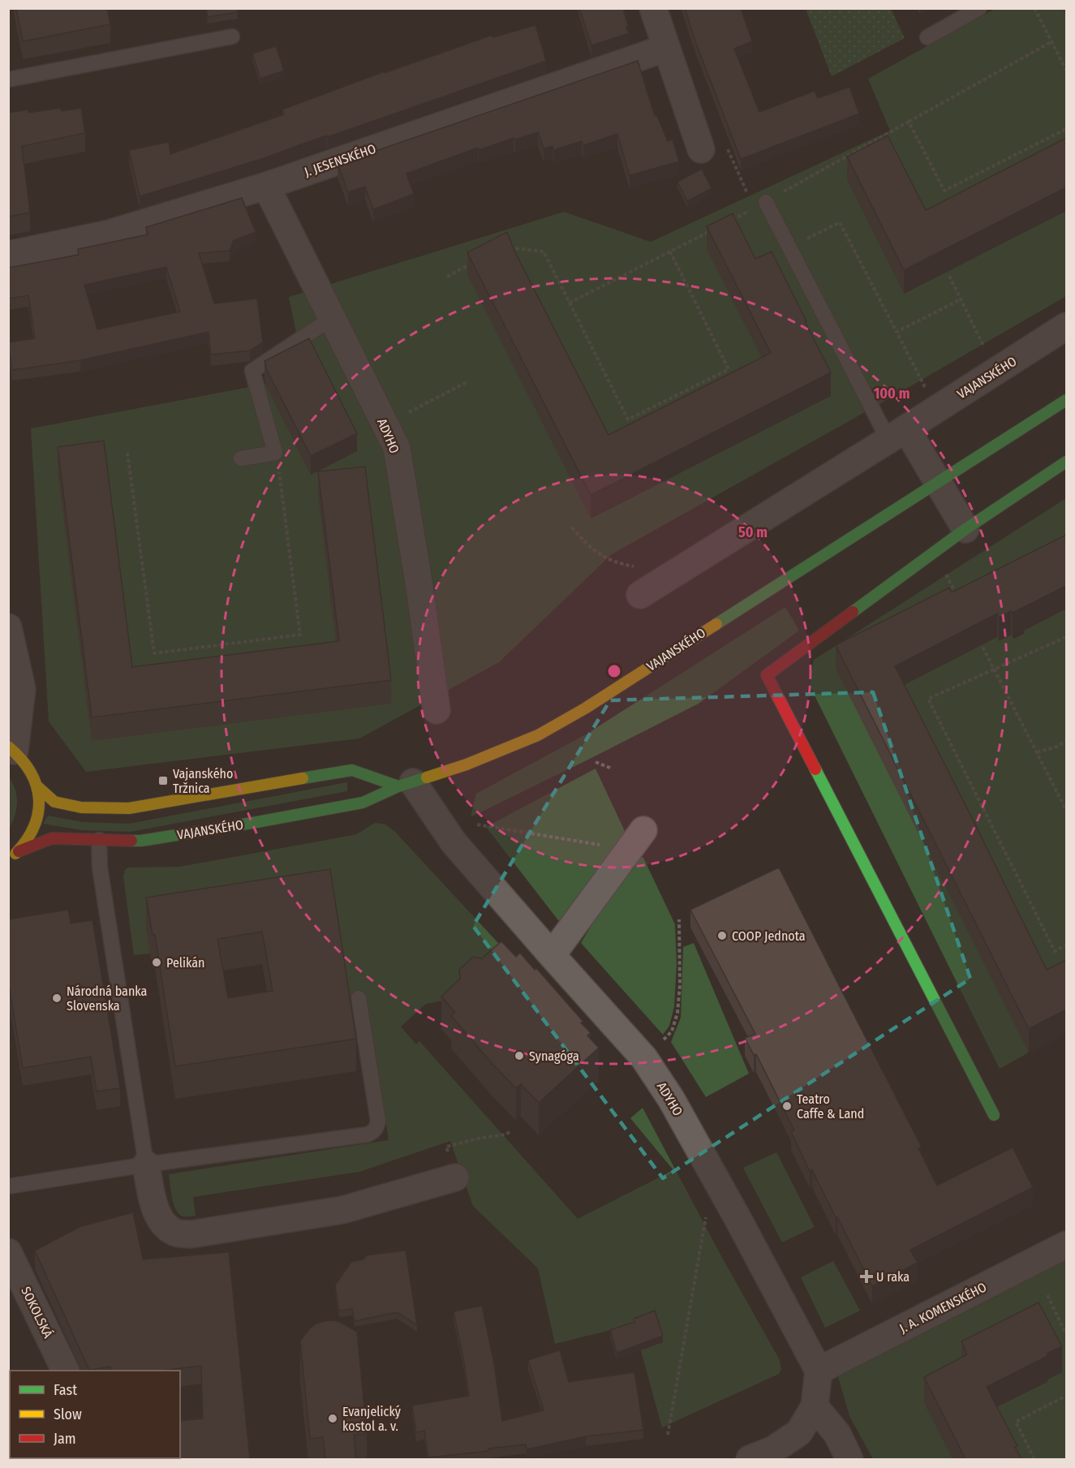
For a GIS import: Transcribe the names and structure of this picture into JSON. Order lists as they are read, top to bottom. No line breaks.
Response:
{"streets":{"main road":["VAJANSKÉHO"],"street":["J. JESENSKÉHO","ADYHO","J. A. KOMENSKÉHO","SOKOLSKÁ"]},"crossings":[["J. JESENSKÉHO","ADYHO"],["VAJANSKÉHO","ADYHO"],["ADYHO","J. A. KOMENSKÉHO"]],"places":{"transit":["Vajanského Tržnica"],"other":["COOP Jednota","Pelikán","Národná banka Slovenska","Synagóga","Teatro Caffe & Land","Evanjelický kostol a. v."],"health":["U raka"]},"legend":["Fast","Slow","Jam"],"rings":["100 m","50 m"]}
